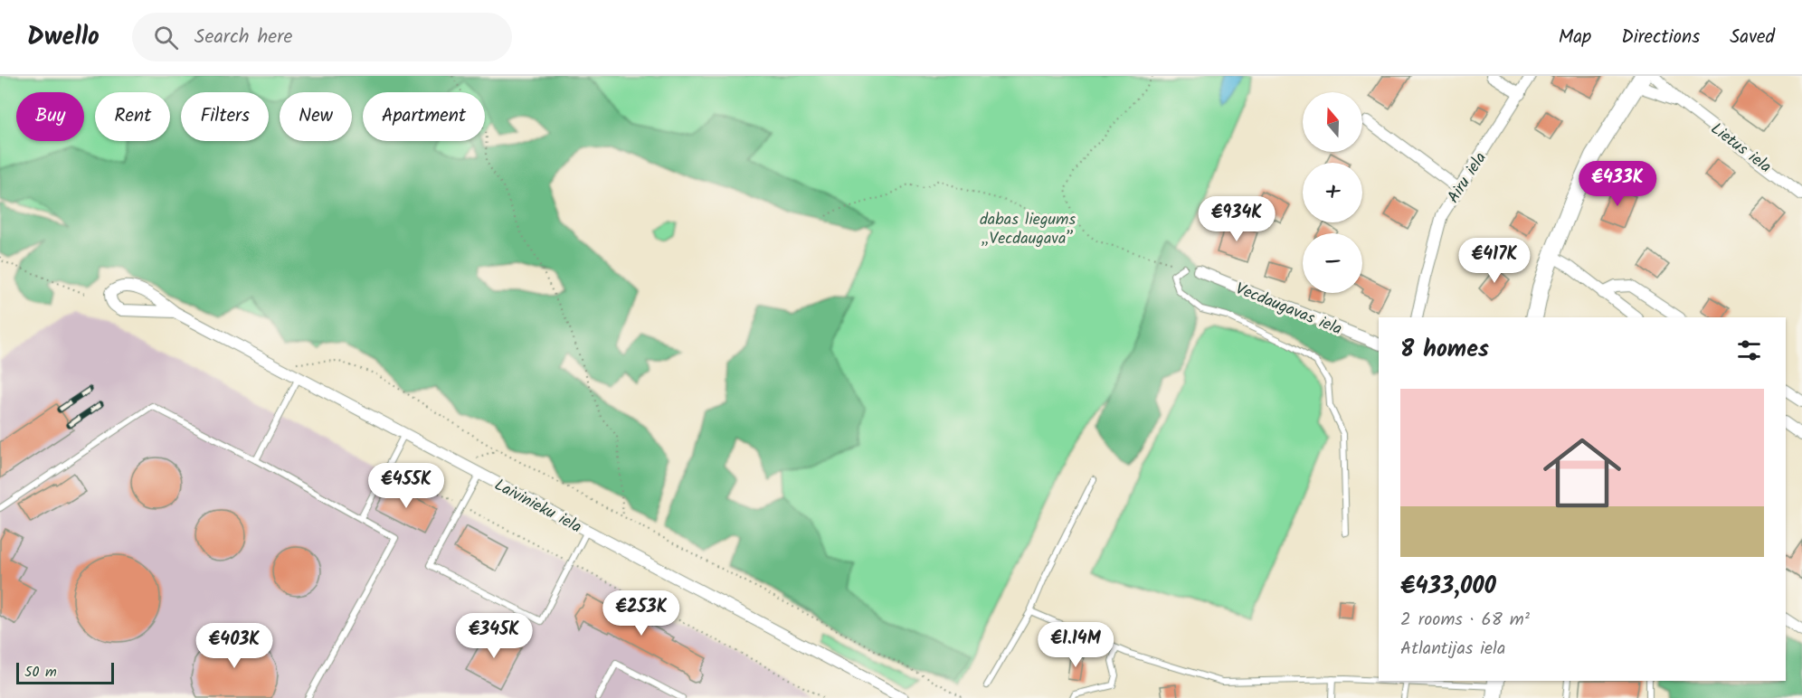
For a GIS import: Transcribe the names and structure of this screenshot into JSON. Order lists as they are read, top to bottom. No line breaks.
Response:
{"streets":{"street":["Lietus iela","Airu iela","Vecdaugavas iela","Laivinieku iela"]},"parks":["dabas liegums „Vecdaugava”"],"scale_bar":"50 m","north":"top","page":{"header":"Dwello","search":"Search here","nav":["Map","Directions","Saved"],"map_buttons":["+","−"],"chip":["Buy","Rent","Filters","New","Apartment"],"price":["€433K","€934K","€417K","€455K","€253K","€345K","€1.14M","€403K"],"heading":"8 homes","list":[{"name":"€433,000","note":"2 rooms · 68 m² · Atlantijas iela"}],"scale":"50 m"}}
